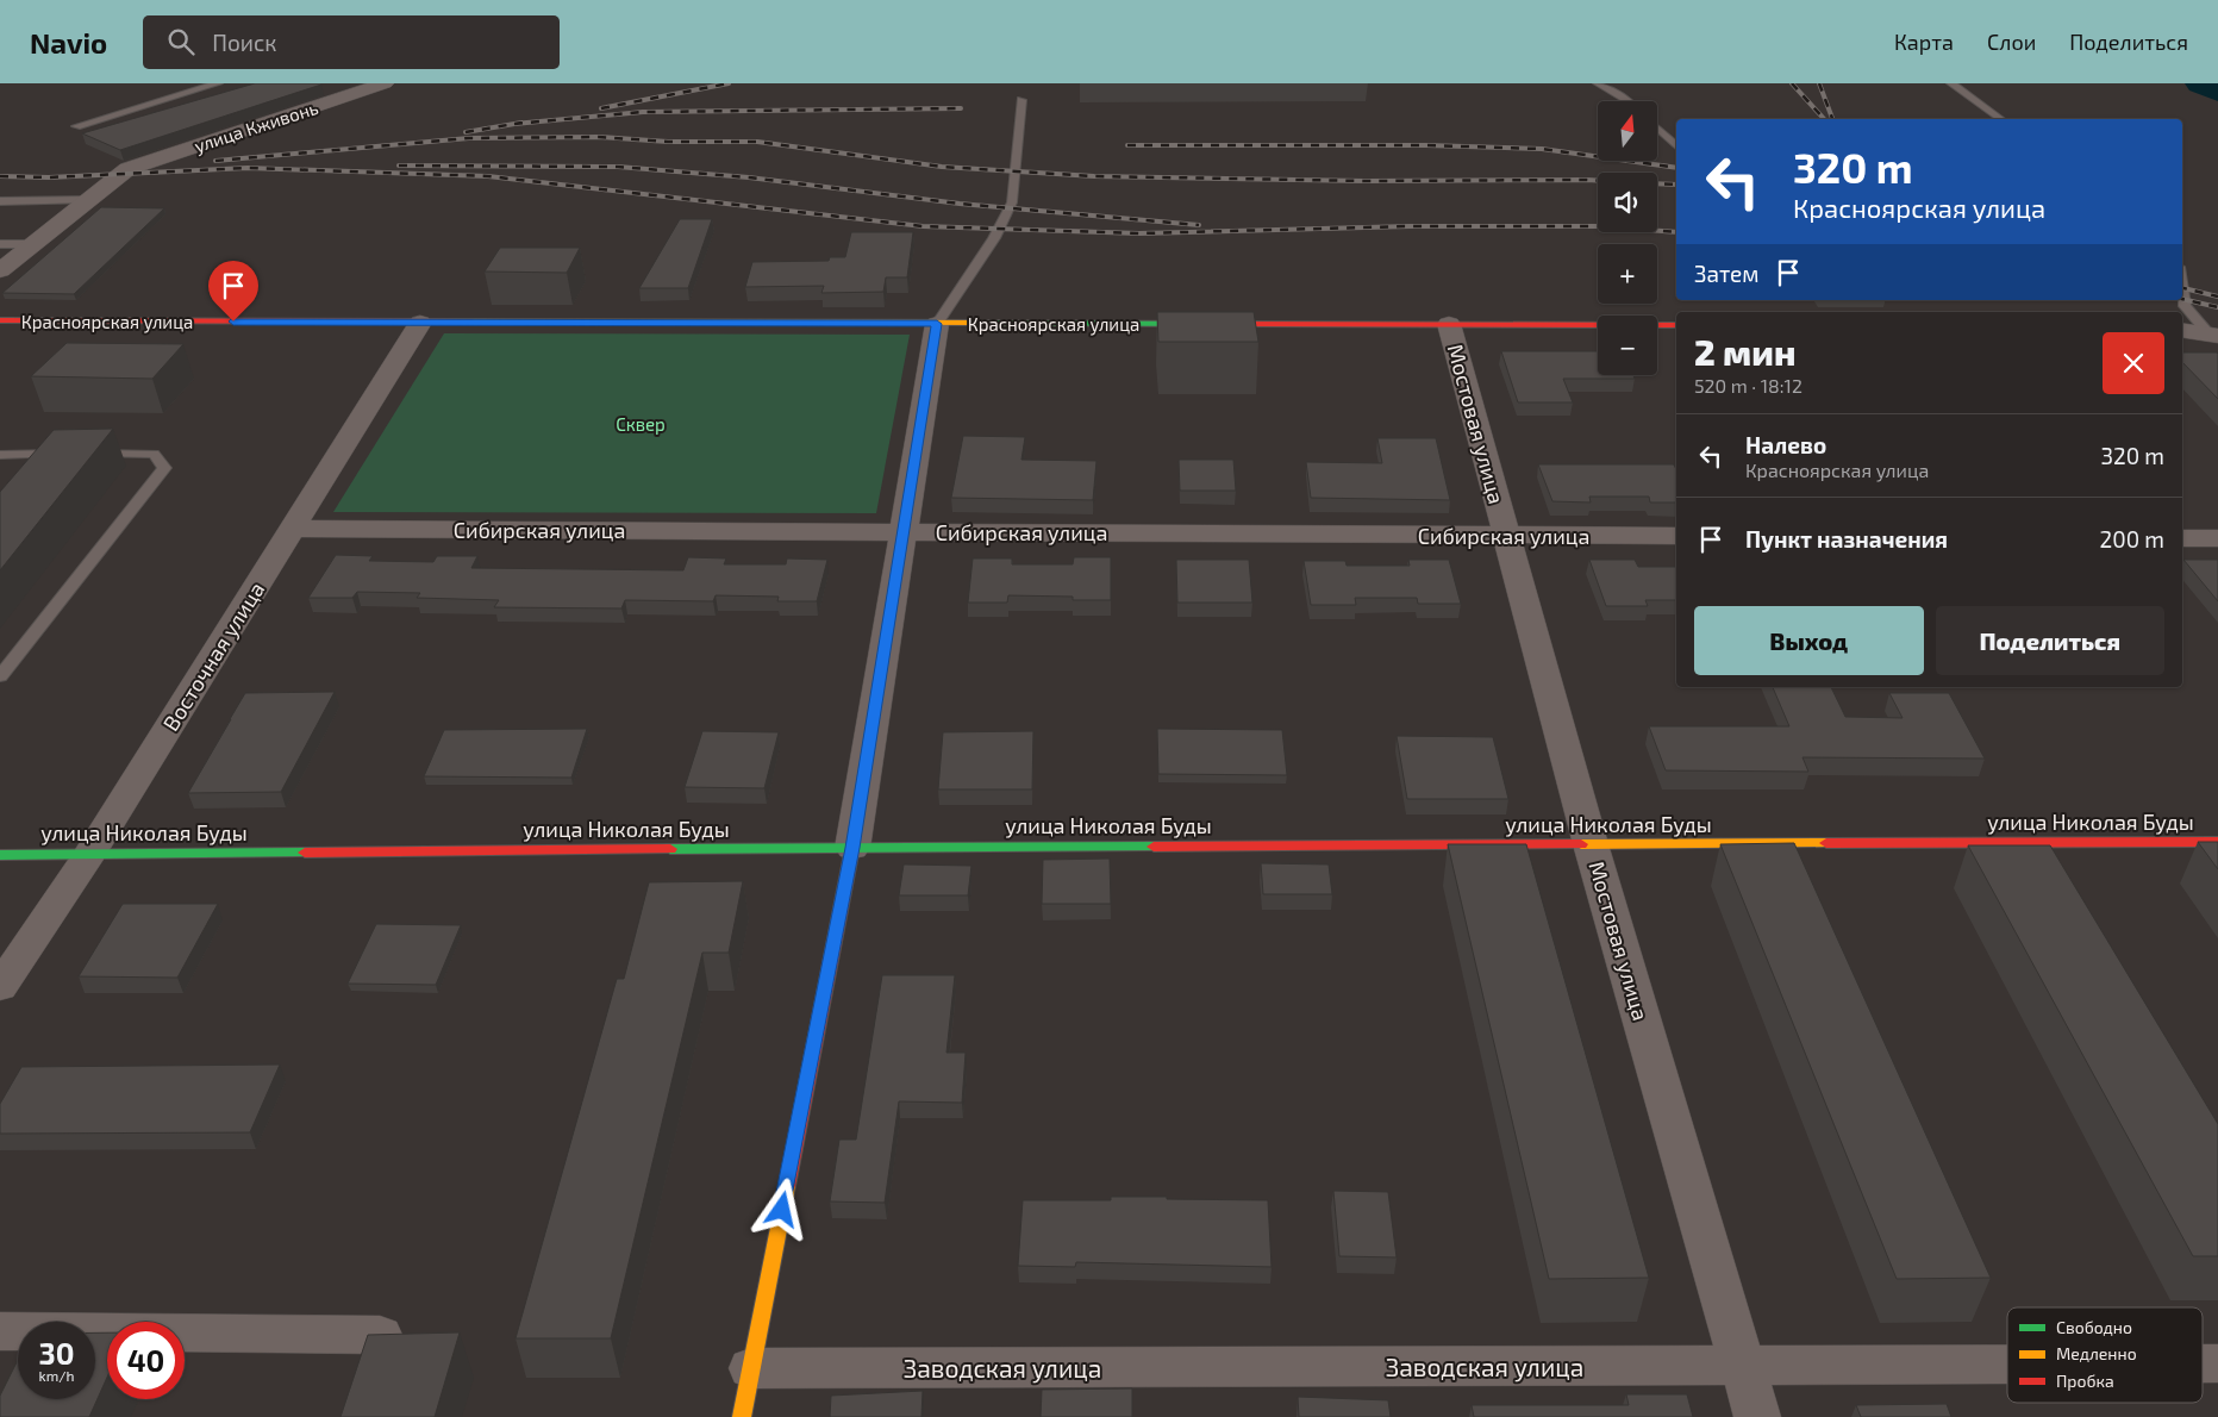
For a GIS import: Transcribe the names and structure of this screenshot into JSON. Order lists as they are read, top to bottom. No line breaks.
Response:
{"streets":{"street":["улица Кживонь","Красноярская улица","Мостовая улица","Сибирская улица","Восточная улица","улица Николая Буды","Заводская улица"]},"crossings":[["Красноярская улица","Мостовая улица"],["Красноярская улица","Восточная улица"],["Мостовая улица","Сибирская улица"],["Мостовая улица","улица Николая Буды"],["Мостовая улица","Заводская улица"],["Сибирская улица","Восточная улица"],["Восточная улица","улица Николая Буды"]],"parks":["Сквер"],"legend":["Свободно","Медленно","Пробка"],"north":"top","page":{"header":"Navio","search":"Поиск","nav":["Карта","Слои","Поделиться"],"map_buttons":["+","−"],"turn":["320 m","Красноярская улица"],"then":"Затем","heading":["2 мин","520 m · 18:12"],"list":[{"name":"Налево","note":"Красноярская улица","value":"320 m"},{"name":"Пункт назначения","value":"200 m"}],"buttons":["Выход","Поделиться"],"speed":"30 km/h","limit":"40"}}
